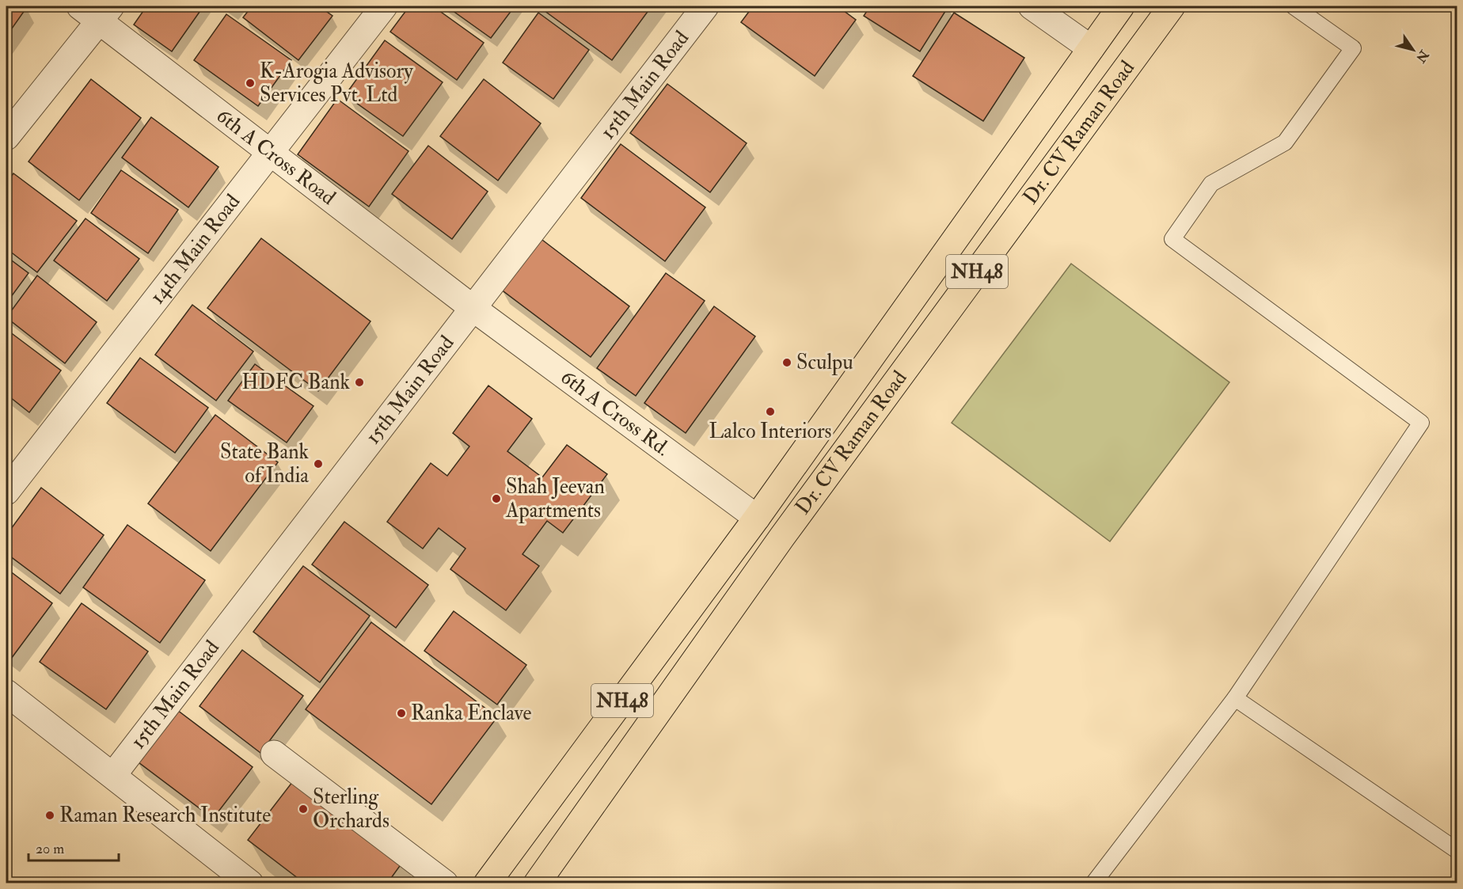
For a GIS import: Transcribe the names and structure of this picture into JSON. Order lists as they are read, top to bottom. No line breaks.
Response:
{"streets":{"highway":["Dr. CV Raman Road","NH48"],"street":["15th Main Road","6th A Cross Road","14th Main Road","6th A Cross Rd."]},"crossings":[["15th Main Road","6th A Cross Road"],["15th Main Road","6th A Cross Rd."],["Dr. CV Raman Road","6th A Cross Rd."],["6th A Cross Road","14th Main Road"],["6th A Cross Road","6th A Cross Rd."]],"places":["K-Arogia Advisory Services Pvt. Ltd","Sculpu","HDFC Bank","Lalco Interiors","State Bank of India","Shah Jeevan Apartments","Ranka Enclave","Sterling Orchards","Raman Research Institute"],"scale_bar":"20 m","north":"bottom right"}
